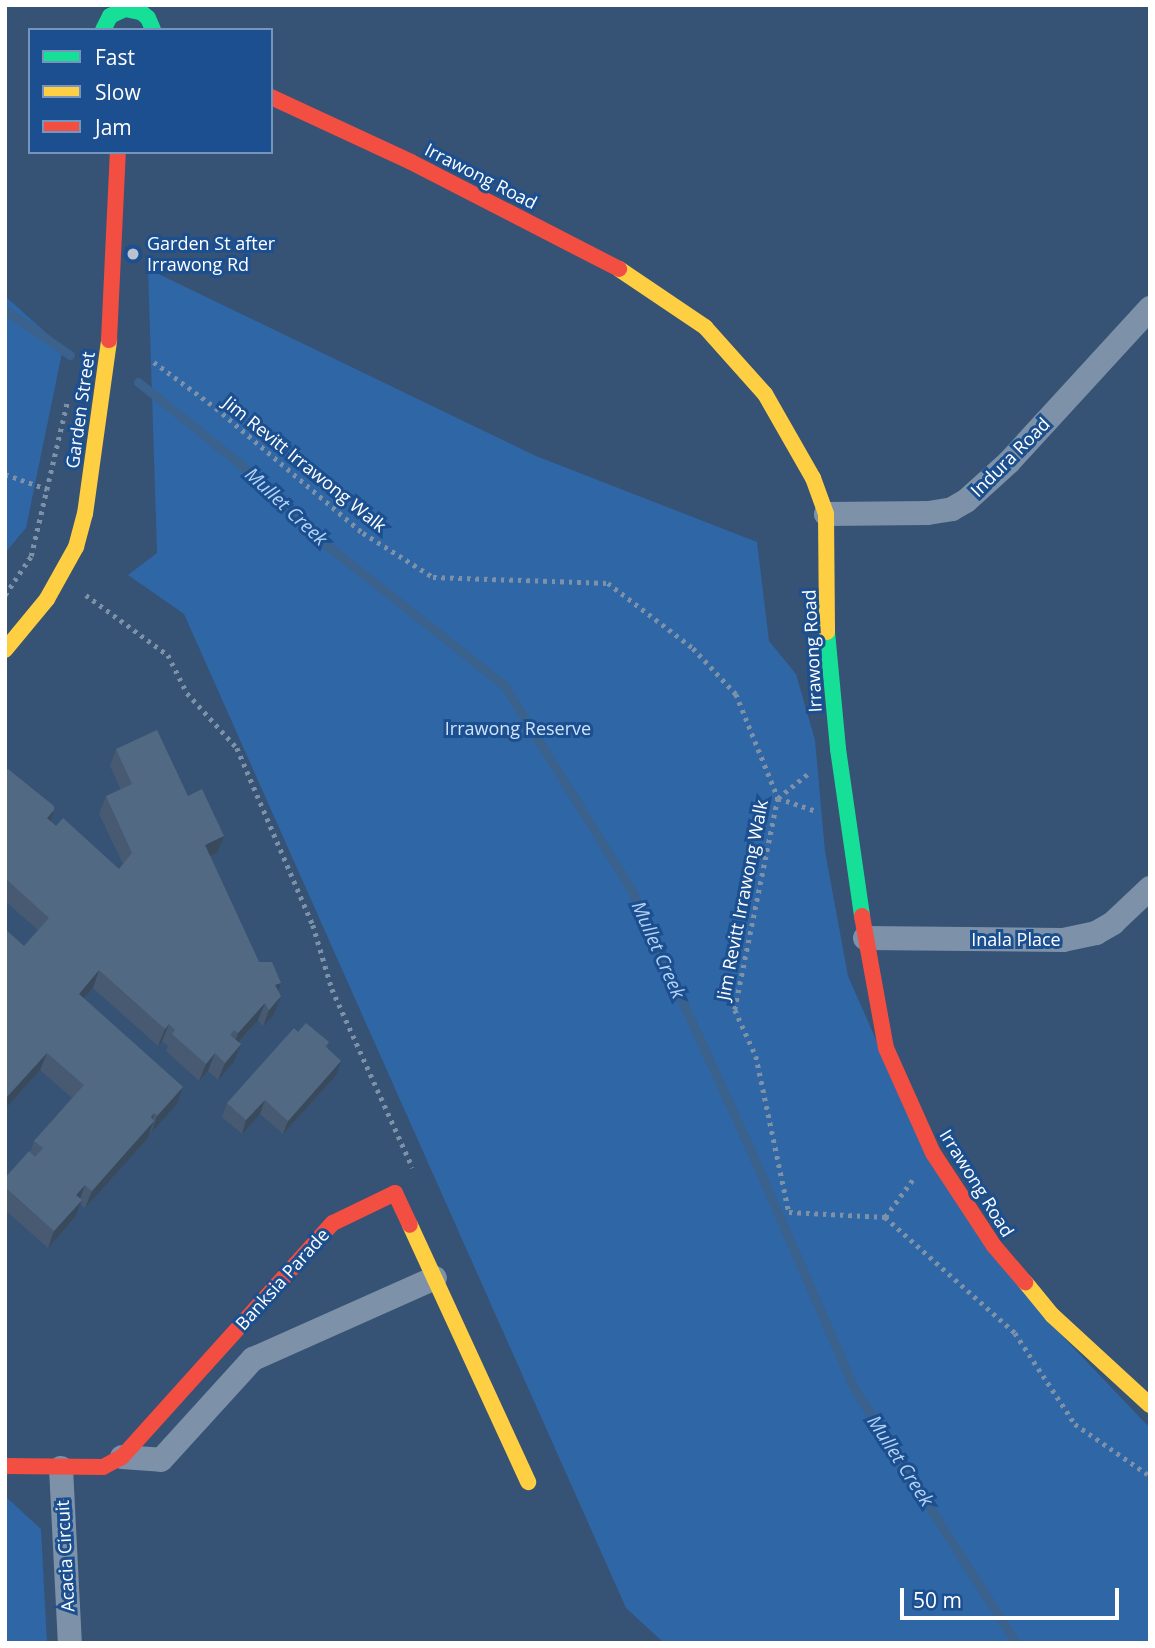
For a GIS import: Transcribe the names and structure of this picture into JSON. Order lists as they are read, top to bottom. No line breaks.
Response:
{"streets":{"street":["Irrawong Road","Garden Street","Indura Road","Inala Place","Banksia Parade","Acacia Circuit"],"path":["Jim Revitt Irrawong Walk"]},"crossings":[["Irrawong Road","Indura Road"],["Irrawong Road","Inala Place"]],"water":["Mullet Creek"],"parks":["Irrawong Reserve"],"places":["Garden St after Irrawong Rd"],"legend":["Fast","Slow","Jam"],"scale_bar":"50 m"}
